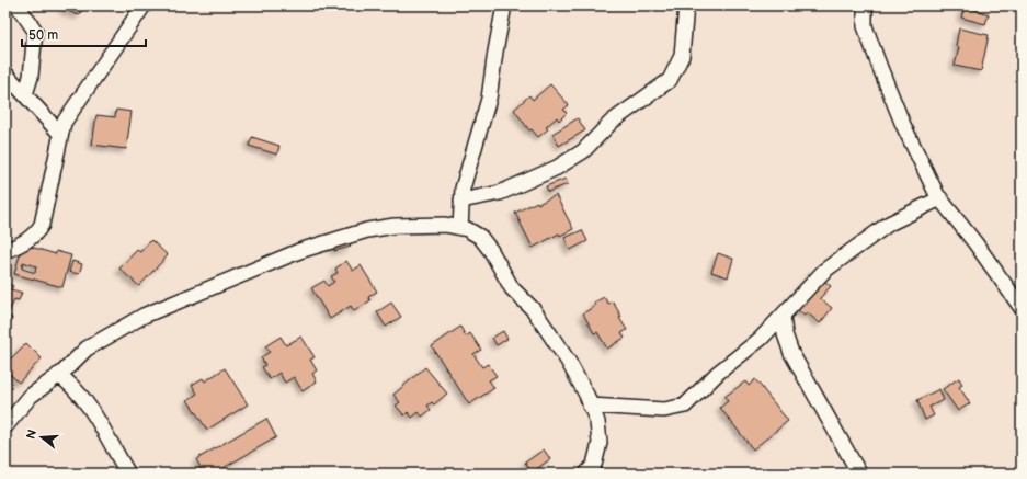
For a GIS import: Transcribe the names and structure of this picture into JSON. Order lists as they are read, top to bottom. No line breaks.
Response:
{"scale_bar":"50 m","north":"left"}
